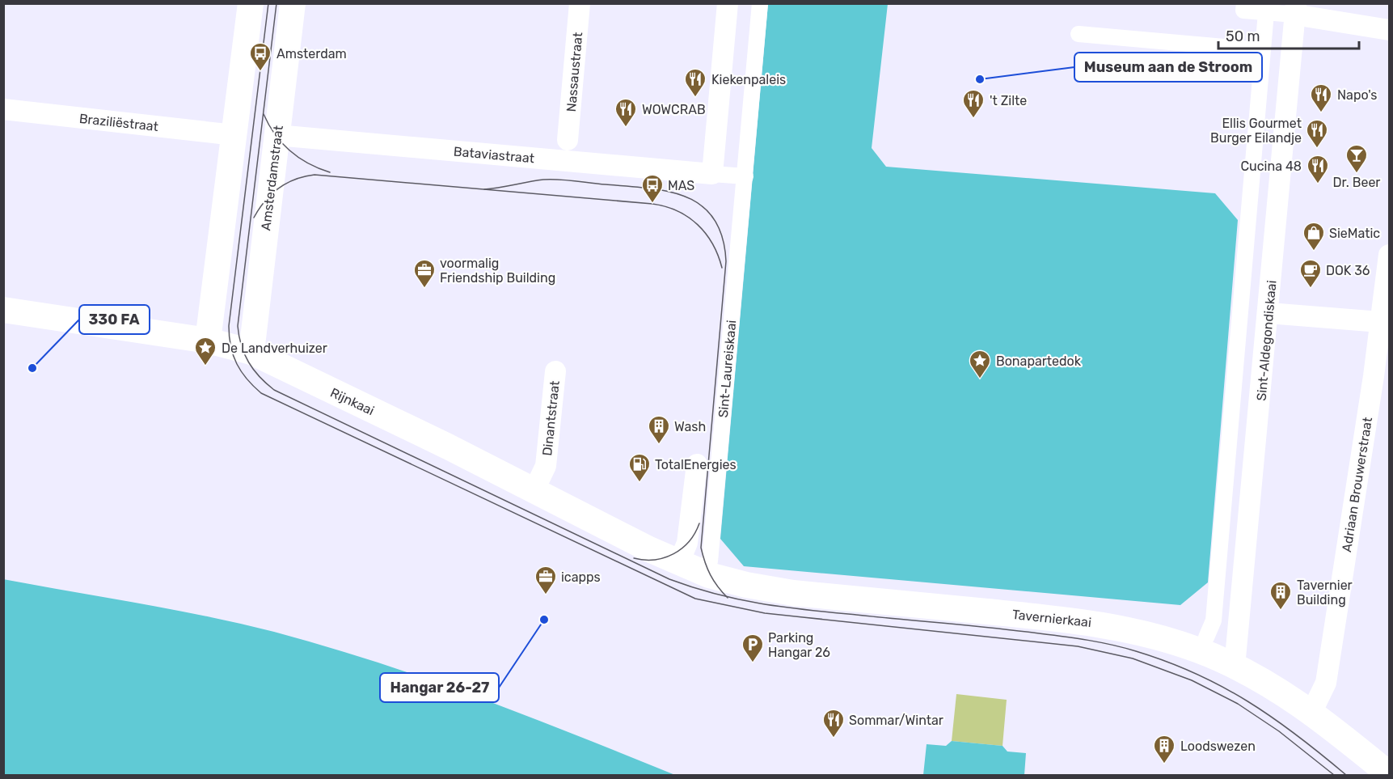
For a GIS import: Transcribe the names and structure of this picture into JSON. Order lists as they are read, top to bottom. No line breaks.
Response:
{"streets":{"street":["Nassaustraat","Braziliëstraat","Bataviastraat","Amsterdamstraat","Sint-Aldegondiskaai","Sint-Laureiskaai","Rijnkaai","Dinantstraat","Adriaan Brouwerstraat","Tavernierkaai"]},"crossings":[["Bataviastraat","Amsterdamstraat"],["Amsterdamstraat","Rijnkaai"],["Sint-Aldegondiskaai","Tavernierkaai"],["Rijnkaai","Dinantstraat"],["Rijnkaai","Tavernierkaai"],["Adriaan Brouwerstraat","Tavernierkaai"]],"places":{"bus stop":["Amsterdam","MAS"],"other":["Museum aan de Stroom","330 FA","Hangar 26-27"],"restaurant":["Kiekenpaleis","Napo's","'t Zilte","WOWCRAB","Ellis Gourmet Burger Eilandje","Cucina 48","Sommar/Wintar"],"bar":["Dr. Beer"],"shop":["SieMatic"],"office":["voormalig Friendship Building","icapps"],"cafe":["DOK 36"],"place":["De Landverhuizer","Bonapartedok"],"building":["Wash","Tavernier Building","Loodswezen"],"fuel station":["TotalEnergies"],"parking":["Parking Hangar 26"]},"scale_bar":"50 m"}
